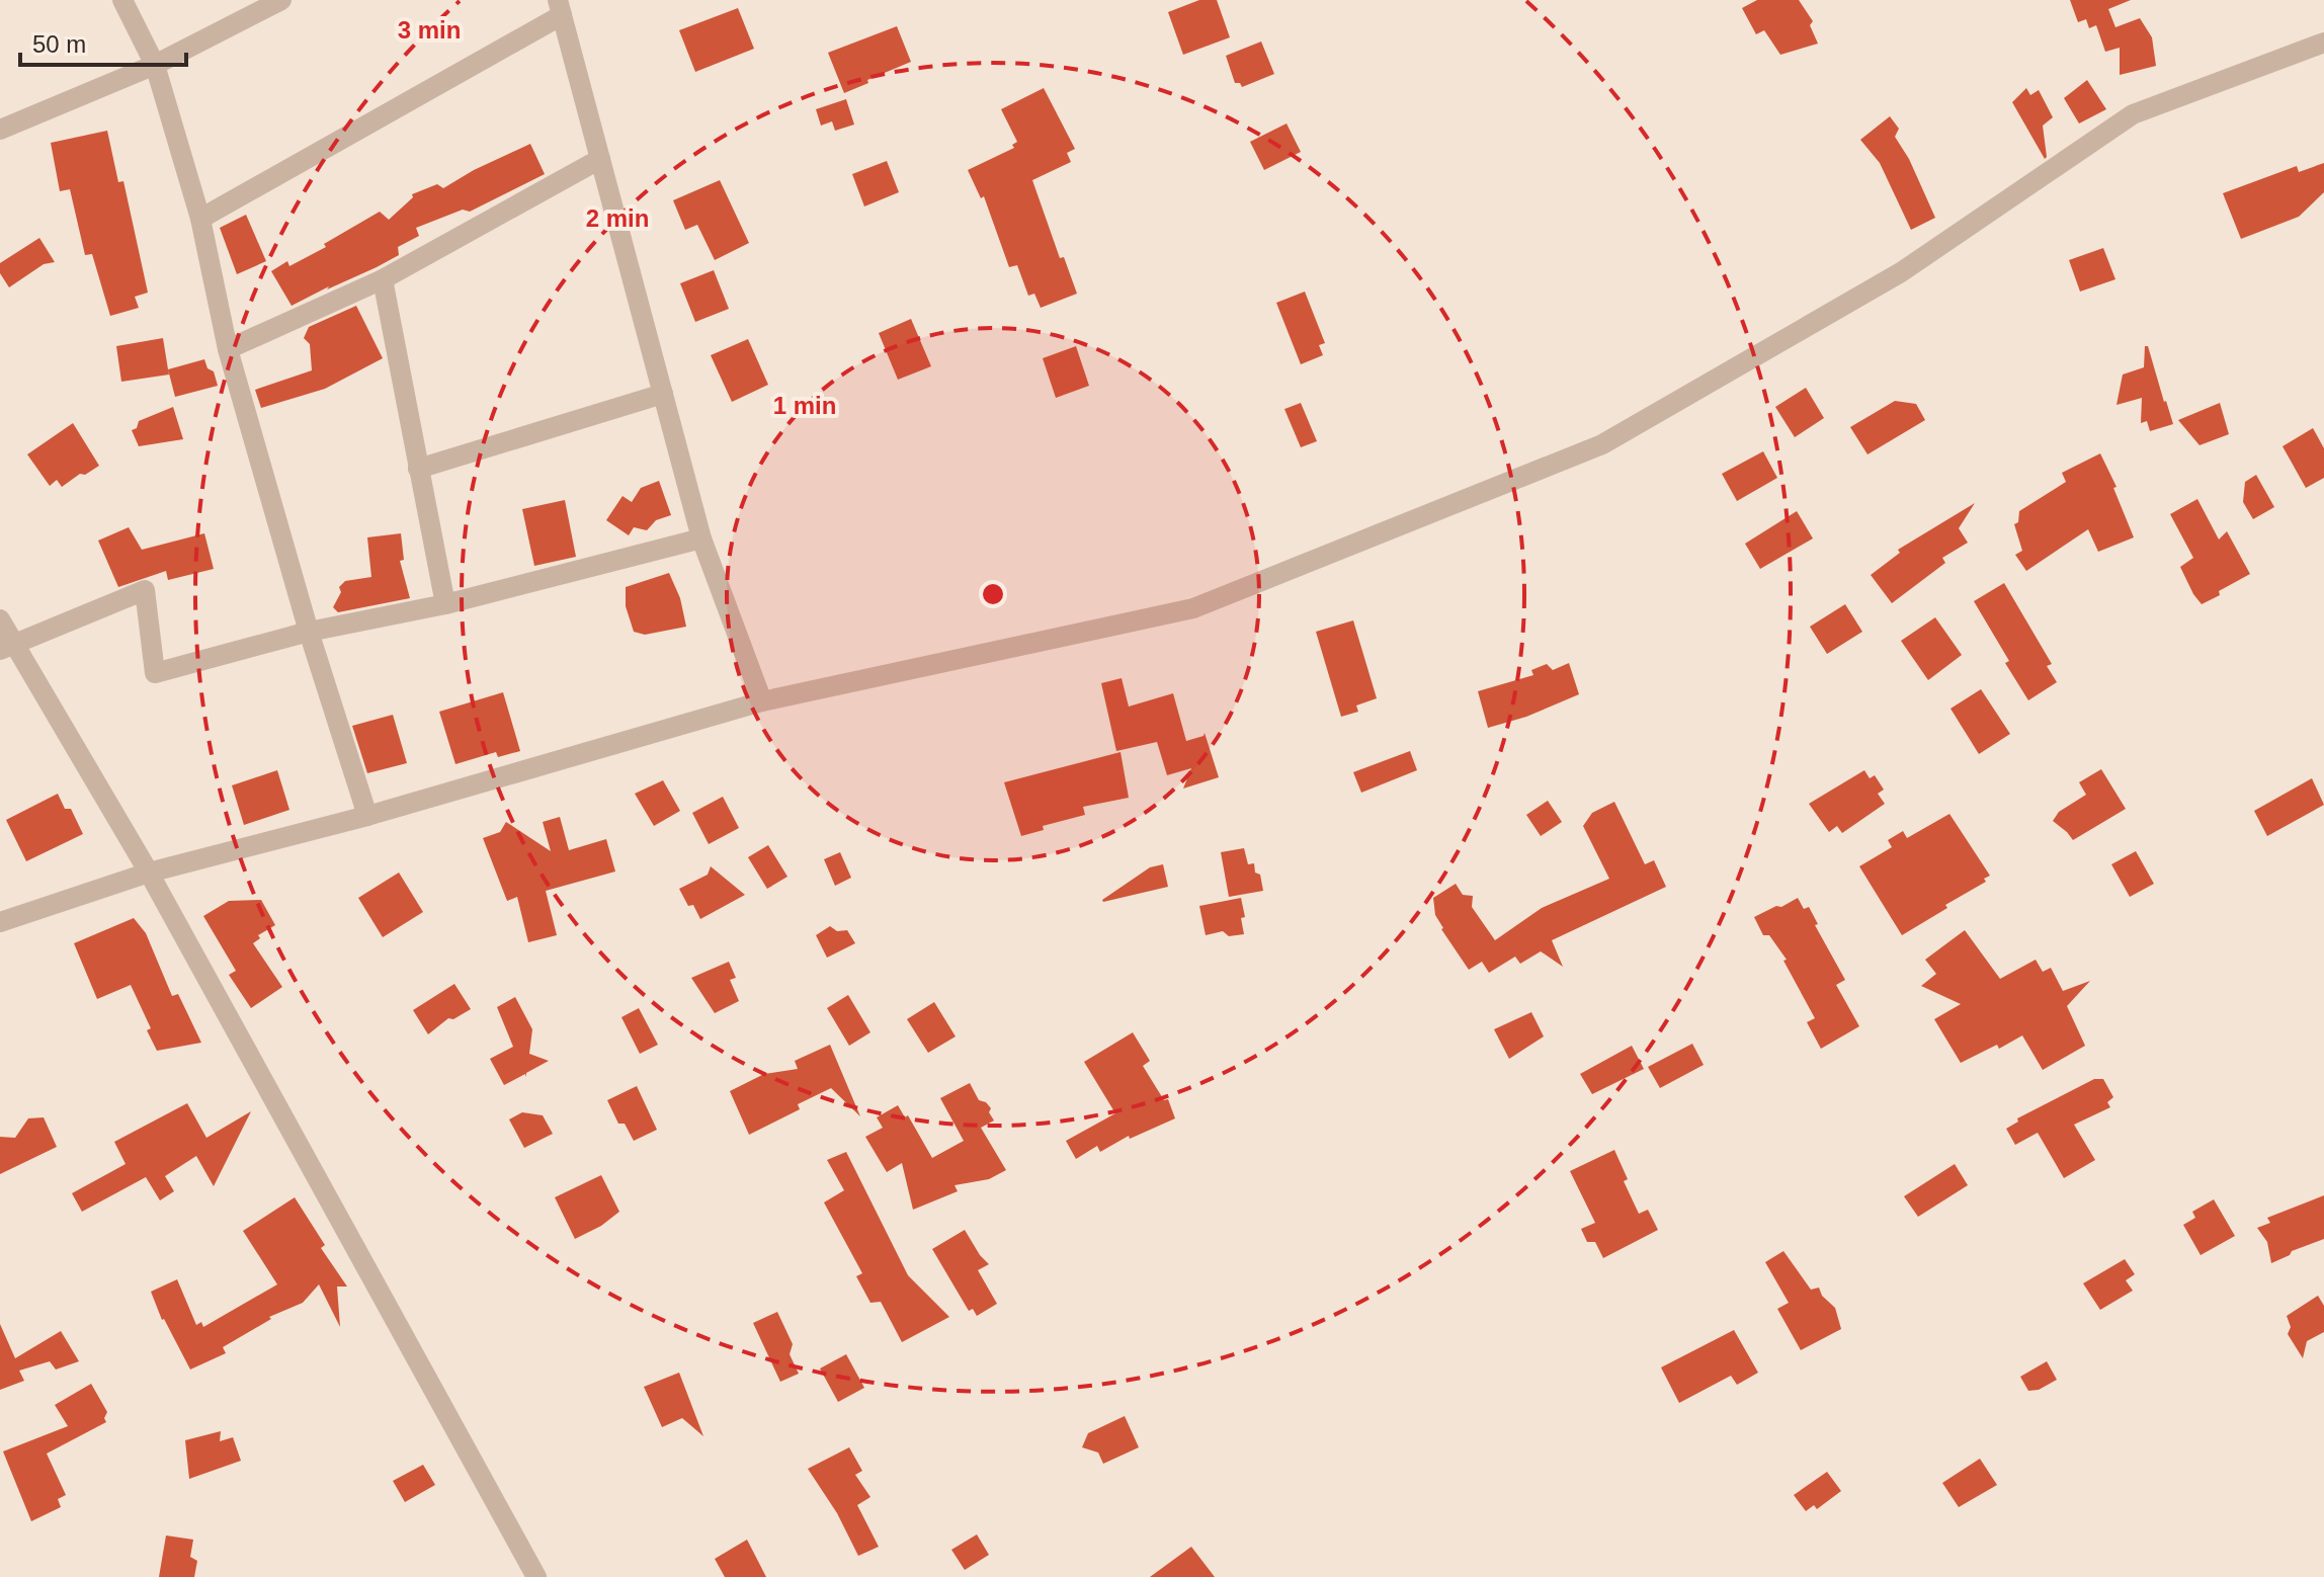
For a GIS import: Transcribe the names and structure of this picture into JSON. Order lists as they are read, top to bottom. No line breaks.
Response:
{"scale_bar":"50 m","rings":["3 min","2 min","1 min"]}
